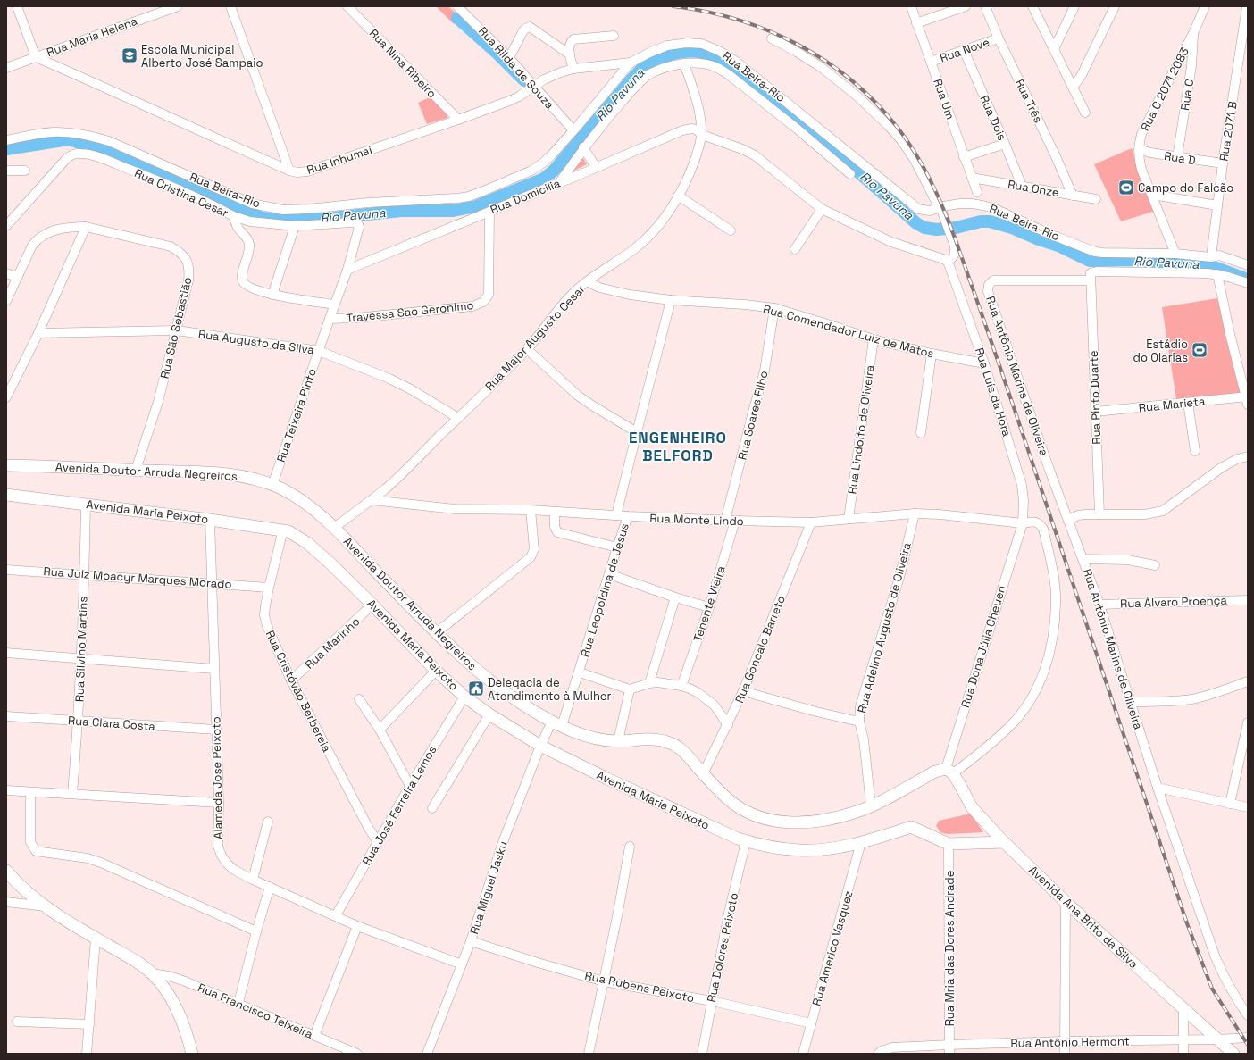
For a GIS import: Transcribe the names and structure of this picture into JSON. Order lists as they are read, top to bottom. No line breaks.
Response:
{"streets":{"main road":["Avenida Doutor Arruda Negreiros","Avenida Maria Peixoto","Avenida Ana Brito da Silva"],"street":["Rua Maria Helena","Rua Nove","Rua Nina Ribeiro","Rua Rilda de Souza","Rua Beira-Rio","Rua C 2071 2083","Rua C","Rua Um","Rua Três","Rua Dois","Rua 2071 B","Rua D","Rua Inhumaí","Rua Onze","Rua Cristina Cesar","Rua Domicilia","Travessa Sao Geronimo","Rua São Sebastião","Rua Comendador Luiz de Matos","Rua Major Augusto Cesar","Rua Augusto da Silva","Rua Antônio Marins de Oliveira","Rua Luís da Hora","Rua Pinto Duarte","Rua Marieta","Rua Teixeira Pinto","Rua Soares Filho","Rua Lindolfo de Oliveira","Rua Monte Lindo","Rua Juiz Moacyr Marques Morado","Rua Leopoldina de Jesus","Rua Álvaro Proença","Tenente Vieira","Rua Adelino Augusto de Oliveira","Rua Marinho","Rua Dona Júlia Cheuen","Rua Silvino Martins","Rua Goncalo Barreto","Rua Cristóvão Berbereia","Rua Clara Costa","Alameda Jose Peixoto","Rua José Ferreira Lemos","Rua Miguel Jasku","Rua Dolores Peixoto","Rua Americo Vasquez","Rua Mria das Dores Andrade","Rua Rubens Peixoto","Rua Francisco Teixeira","Rua Antônio Hermont"]},"crossings":[["Rua Maria Helena","Rua Inhumaí"],["Rua Nove","Rua Um"],["Rua Nove","Rua Três"],["Rua Nove","Rua Dois"],["Rua Nina Ribeiro","Rua Inhumaí"],["Rua Rilda de Souza","Rua Beira-Rio"],["Rua Rilda de Souza","Rua Inhumaí"],["Rua Beira-Rio","Rua C 2071 2083"],["Rua Beira-Rio","Rua 2071 B"],["Rua Beira-Rio","Rua Inhumaí"],["Rua C 2071 2083","Rua C"],["Rua C 2071 2083","Rua D"],["Rua C","Rua D"],["Rua Um","Rua Onze"],["Rua Três","Rua Onze"],["Rua Dois","Rua Onze"],["Rua 2071 B","Rua D"],["Rua Cristina Cesar","Rua Teixeira Pinto"],["Rua Domicilia","Travessa Sao Geronimo"],["Rua Domicilia","Rua Major Augusto Cesar"],["Rua Domicilia","Rua Luís da Hora"],["Rua Domicilia","Rua Teixeira Pinto"],["Travessa Sao Geronimo","Rua Teixeira Pinto"],["Rua São Sebastião","Rua Augusto da Silva"],["Rua São Sebastião","Avenida Doutor Arruda Negreiros"],["Rua Comendador Luiz de Matos","Rua Major Augusto Cesar"],["Rua Comendador Luiz de Matos","Rua Luís da Hora"],["Rua Comendador Luiz de Matos","Rua Soares Filho"],["Rua Comendador Luiz de Matos","Rua Lindolfo de Oliveira"],["Rua Major Augusto Cesar","Rua Augusto da Silva"],["Rua Major Augusto Cesar","Avenida Doutor Arruda Negreiros"],["Rua Major Augusto Cesar","Rua Monte Lindo"],["Rua Augusto da Silva","Rua Teixeira Pinto"],["Rua Antônio Marins de Oliveira","Rua Pinto Duarte"],["Rua Antônio Marins de Oliveira","Rua Álvaro Proença"],["Rua Luís da Hora","Rua Monte Lindo"],["Rua Luís da Hora","Rua Dona Júlia Cheuen"],["Rua Pinto Duarte","Rua Marieta"],["Rua Teixeira Pinto","Avenida Doutor Arruda Negreiros"],["Rua Soares Filho","Rua Monte Lindo"],["Rua Lindolfo de Oliveira","Rua Monte Lindo"],["Avenida Doutor Arruda Negreiros","Rua Monte Lindo"],["Avenida Doutor Arruda Negreiros","Rua Leopoldina de Jesus"],["Avenida Doutor Arruda Negreiros","Rua Adelino Augusto de Oliveira"],["Avenida Doutor Arruda Negreiros","Rua Dona Júlia Cheuen"],["Avenida Doutor Arruda Negreiros","Rua Goncalo Barreto"],["Avenida Doutor Arruda Negreiros","Rua Miguel Jasku"],["Avenida Doutor Arruda Negreiros","Avenida Ana Brito da Silva"],["Avenida Maria Peixoto","Rua Marinho"],["Avenida Maria Peixoto","Rua Silvino Martins"],["Avenida Maria Peixoto","Rua Cristóvão Berbereia"],["Avenida Maria Peixoto","Alameda Jose Peixoto"],["Avenida Maria Peixoto","Rua José Ferreira Lemos"],["Avenida Maria Peixoto","Rua Miguel Jasku"],["Avenida Maria Peixoto","Rua Dolores Peixoto"],["Avenida Maria Peixoto","Rua Americo Vasquez"],["Avenida Maria Peixoto","Rua Mria das Dores Andrade"],["Rua Monte Lindo","Rua Leopoldina de Jesus"],["Rua Monte Lindo","Tenente Vieira"],["Rua Monte Lindo","Rua Adelino Augusto de Oliveira"],["Rua Monte Lindo","Rua Dona Júlia Cheuen"],["Rua Monte Lindo","Rua Goncalo Barreto"],["Rua Monte Lindo","Avenida Ana Brito da Silva"],["Rua Juiz Moacyr Marques Morado","Rua Silvino Martins"],["Rua Juiz Moacyr Marques Morado","Rua Cristóvão Berbereia"],["Rua Juiz Moacyr Marques Morado","Alameda Jose Peixoto"],["Rua Leopoldina de Jesus","Rua Miguel Jasku"],["Rua Marinho","Rua Cristóvão Berbereia"],["Rua Dona Júlia Cheuen","Avenida Ana Brito da Silva"],["Rua Silvino Martins","Rua Clara Costa"],["Rua Cristóvão Berbereia","Rua José Ferreira Lemos"],["Rua Clara Costa","Alameda Jose Peixoto"],["Alameda Jose Peixoto","Rua José Ferreira Lemos"],["Alameda Jose Peixoto","Rua Miguel Jasku"],["Rua Miguel Jasku","Rua Rubens Peixoto"],["Avenida Ana Brito da Silva","Rua Antônio Hermont"],["Rua Dolores Peixoto","Rua Rubens Peixoto"],["Rua Americo Vasquez","Rua Rubens Peixoto"],["Rua Mria das Dores Andrade","Rua Antônio Hermont"]],"districts":["ENGENHEIRO BELFORD"],"water":["Rio Pavuna"],"places":{"school or university":["Escola Municipal Alberto José Sampaio"],"sports":["Campo do Falcão","Estádio do Olarias"],"public building":["Delegacia de Atendimento à Mulher"]}}
